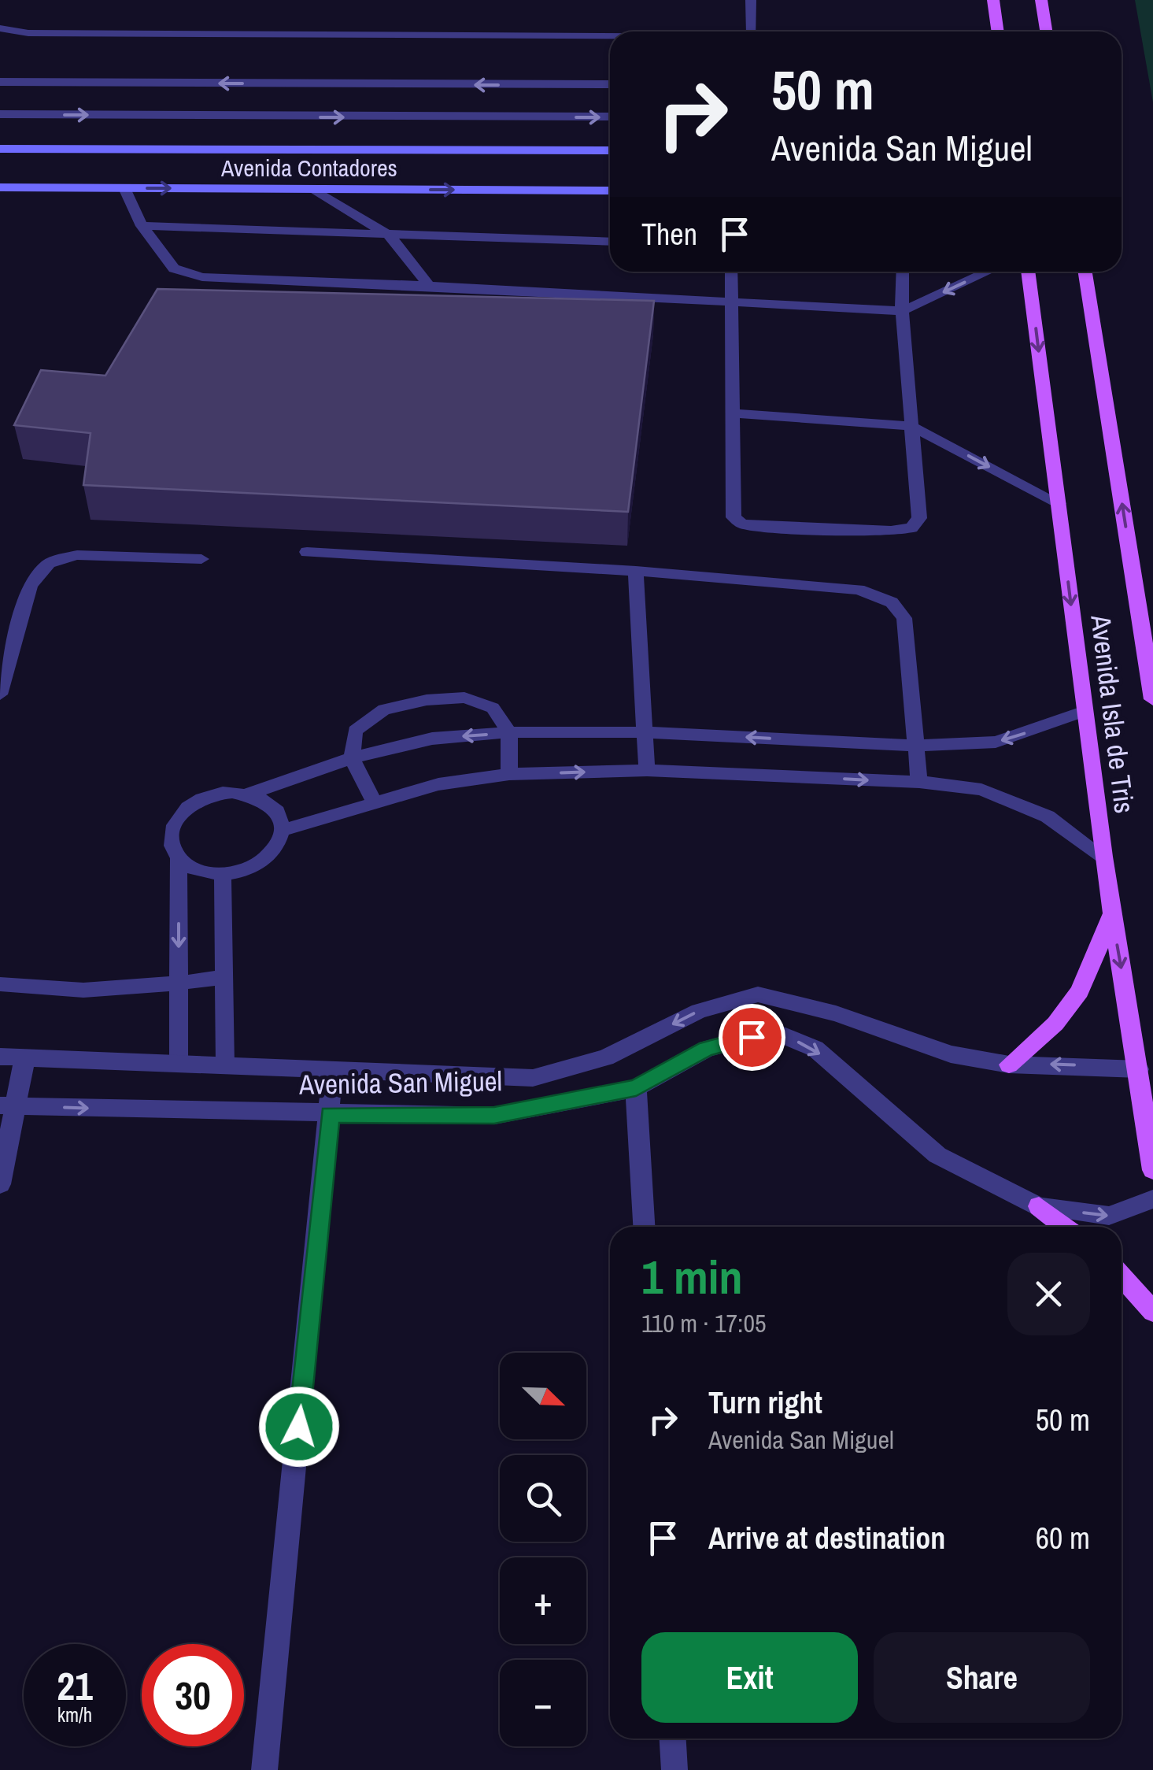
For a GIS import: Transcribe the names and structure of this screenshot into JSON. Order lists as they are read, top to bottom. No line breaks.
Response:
{"streets":{"main road":["Avenida Contadores","Avenida Isla de Tris"],"street":["Avenida San Miguel"]},"crossings":[["Avenida Isla de Tris","Avenida San Miguel"]],"north":"bottom right","page":{"turn":["50 m","Avenida San Miguel"],"then":"Then","heading":["1 min","110 m · 17:05"],"map_buttons":["+","−"],"list":[{"name":"Turn right","note":"Avenida San Miguel","value":"50 m"},{"name":"Arrive at destination","value":"60 m"}],"buttons":["Exit","Share"],"speed":"21 km/h","limit":"30"}}
